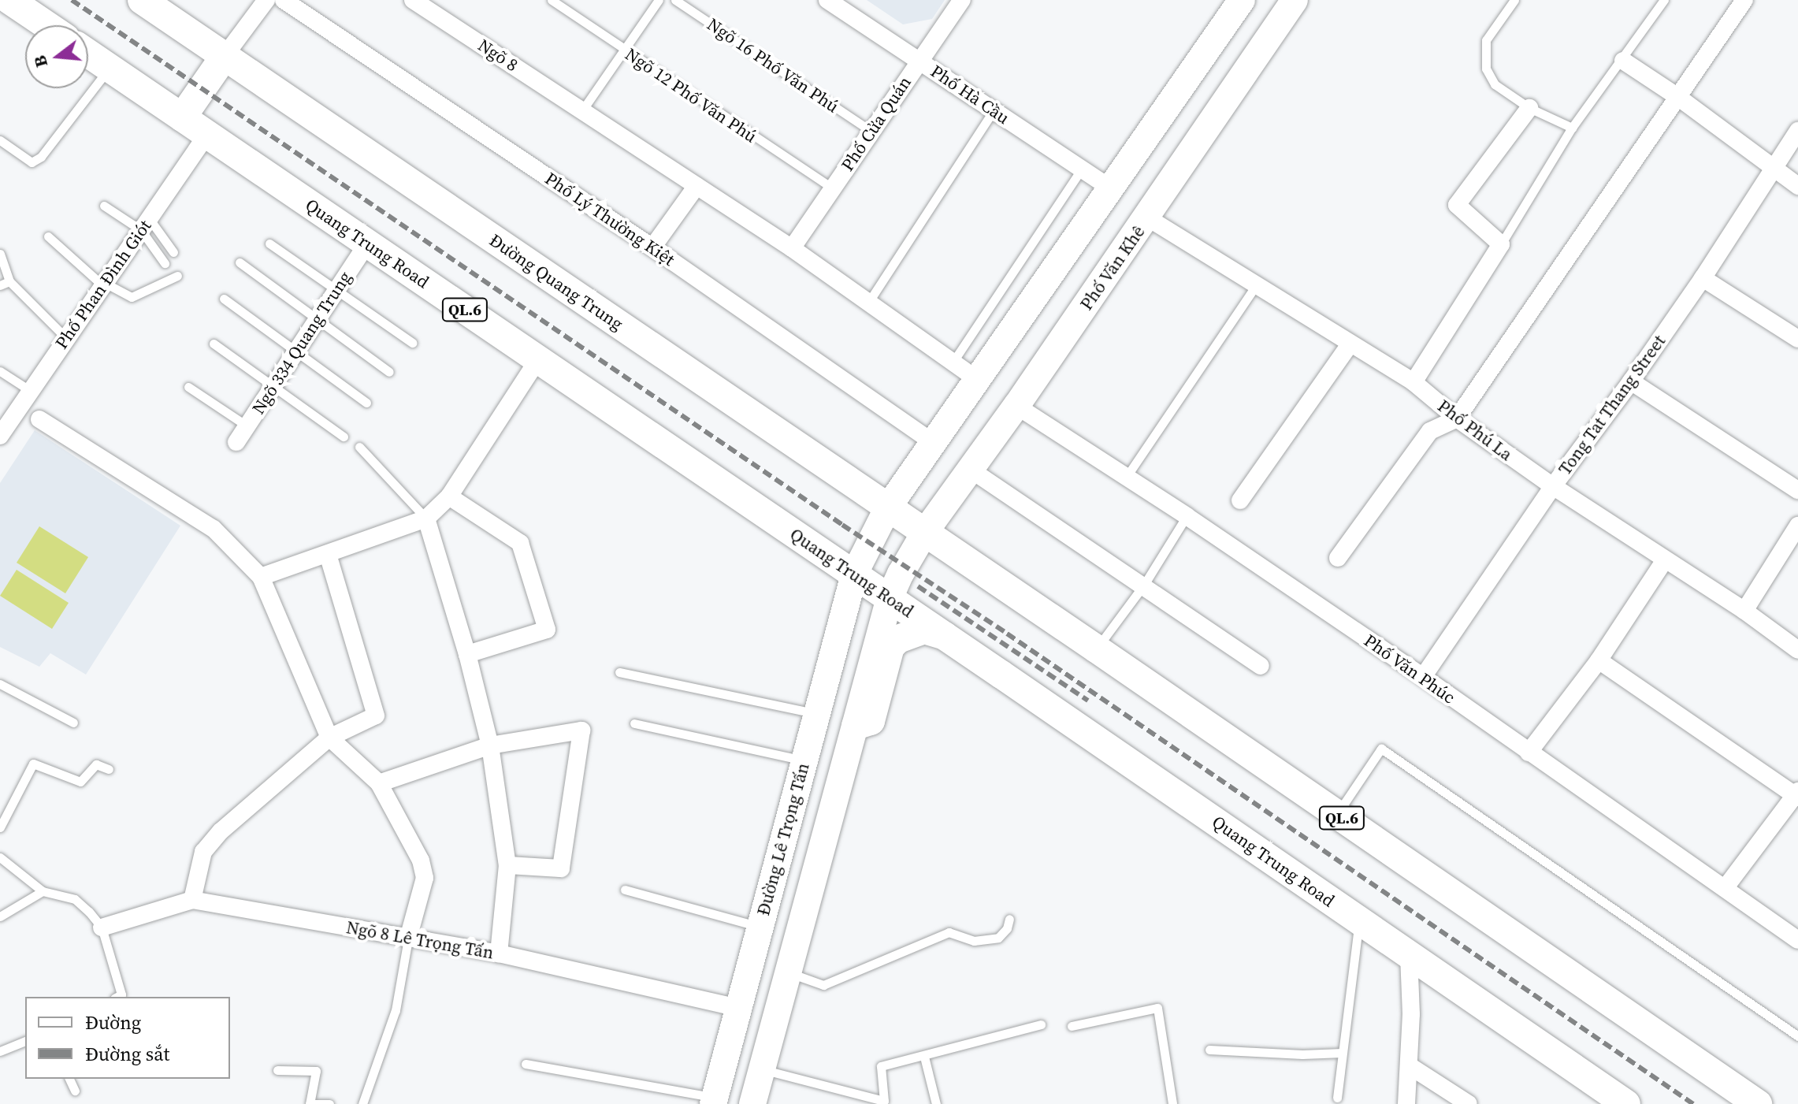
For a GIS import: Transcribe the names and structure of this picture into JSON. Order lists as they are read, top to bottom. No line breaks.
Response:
{"streets":{"highway":["Quang Trung Road","Đường Quang Trung","QL.6"],"main road":["Phố Văn Khê","Đường Lê Trọng Tấn"],"street":["Ngõ 8","Phố Hà Cầu","Phố Cửa Quán","Phố Lý Thường Kiệt","Phố Phan Đình Giót","Ngõ 334 Quang Trung","Tong Tat Thang Street","Phố Phú La","Phố Văn Phúc","Ngõ 8 Lê Trọng Tấn"],"lane":["Ngõ 16 Phố Văn Phú","Ngõ 12 Phố Văn Phú"]},"crossings":[["Ngõ 8","Phố Cửa Quán"],["Ngõ 16 Phố Văn Phú","Phố Cửa Quán"],["Phố Hà Cầu","Phố Cửa Quán"],["Ngõ 12 Phố Văn Phú","Phố Cửa Quán"],["Quang Trung Road","Phố Văn Khê"],["Quang Trung Road","Phố Phan Đình Giót"],["Quang Trung Road","Ngõ 334 Quang Trung"],["Quang Trung Road","Đường Lê Trọng Tấn"],["Phố Văn Khê","QL.6"],["Phố Văn Khê","Phố Phú La"],["Phố Văn Khê","Phố Văn Phúc"],["Đường Quang Trung","QL.6"],["Đường Quang Trung","Đường Lê Trọng Tấn"],["QL.6","Đường Lê Trọng Tấn"],["Tong Tat Thang Street","Phố Phú La"],["Tong Tat Thang Street","Phố Văn Phúc"],["Đường Lê Trọng Tấn","Ngõ 8 Lê Trọng Tấn"]],"legend":["Đường","Đường sắt"],"north":"left"}
